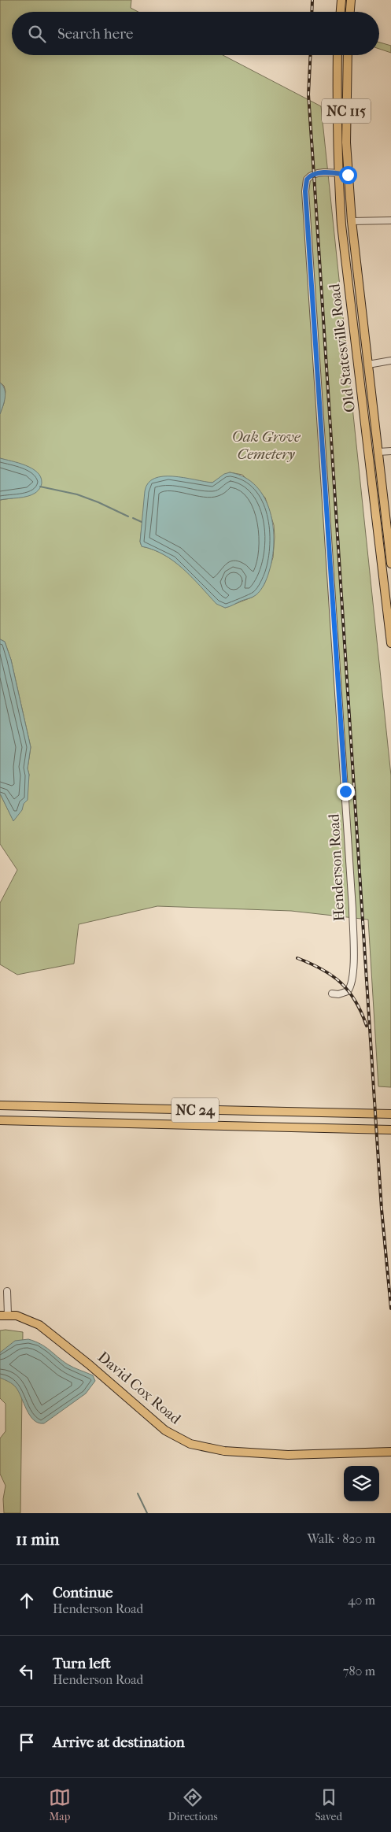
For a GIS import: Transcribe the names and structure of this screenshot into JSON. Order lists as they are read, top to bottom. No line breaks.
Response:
{"streets":{"main road":["NC 115","Old Statesville Road","NC 24","David Cox Road"],"street":["Henderson Road"]},"crossings":[["Old Statesville Road","Henderson Road"]],"parks":["Oak Grove Cemetery"],"page":{"search":"Search here","heading":["11 min","Walk · 820 m"],"list":[["Continue","Henderson Road","40 m"],["Turn left","Henderson Road","780 m"],"Arrive at destination"],"nav":["Map","Directions","Saved"]}}
